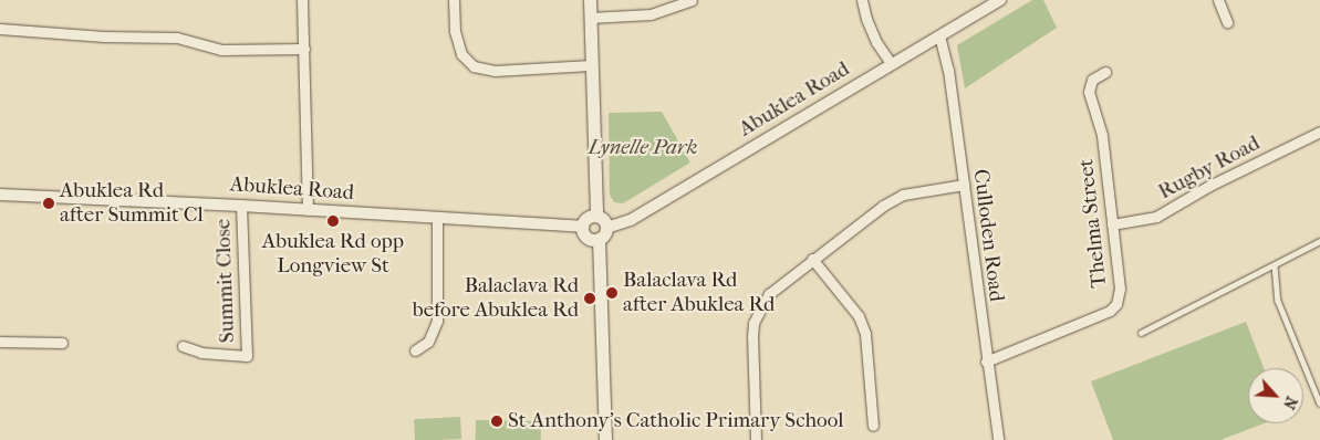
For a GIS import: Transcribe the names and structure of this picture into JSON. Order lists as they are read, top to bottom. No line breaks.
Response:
{"streets":{"street":["Abuklea Road","Rugby Road","Thelma Street","Culloden Road","Summit Close"]},"crossings":[["Abuklea Road","Culloden Road"],["Abuklea Road","Summit Close"],["Rugby Road","Thelma Street"],["Thelma Street","Culloden Road"]],"parks":["Lynelle Park"],"places":["Abuklea Rd after Summit Cl","Abuklea Rd opp Longview St","Balaclava Rd after Abuklea Rd","Balaclava Rd before Abuklea Rd","St Anthony's Catholic Primary School"],"north":"bottom right"}
